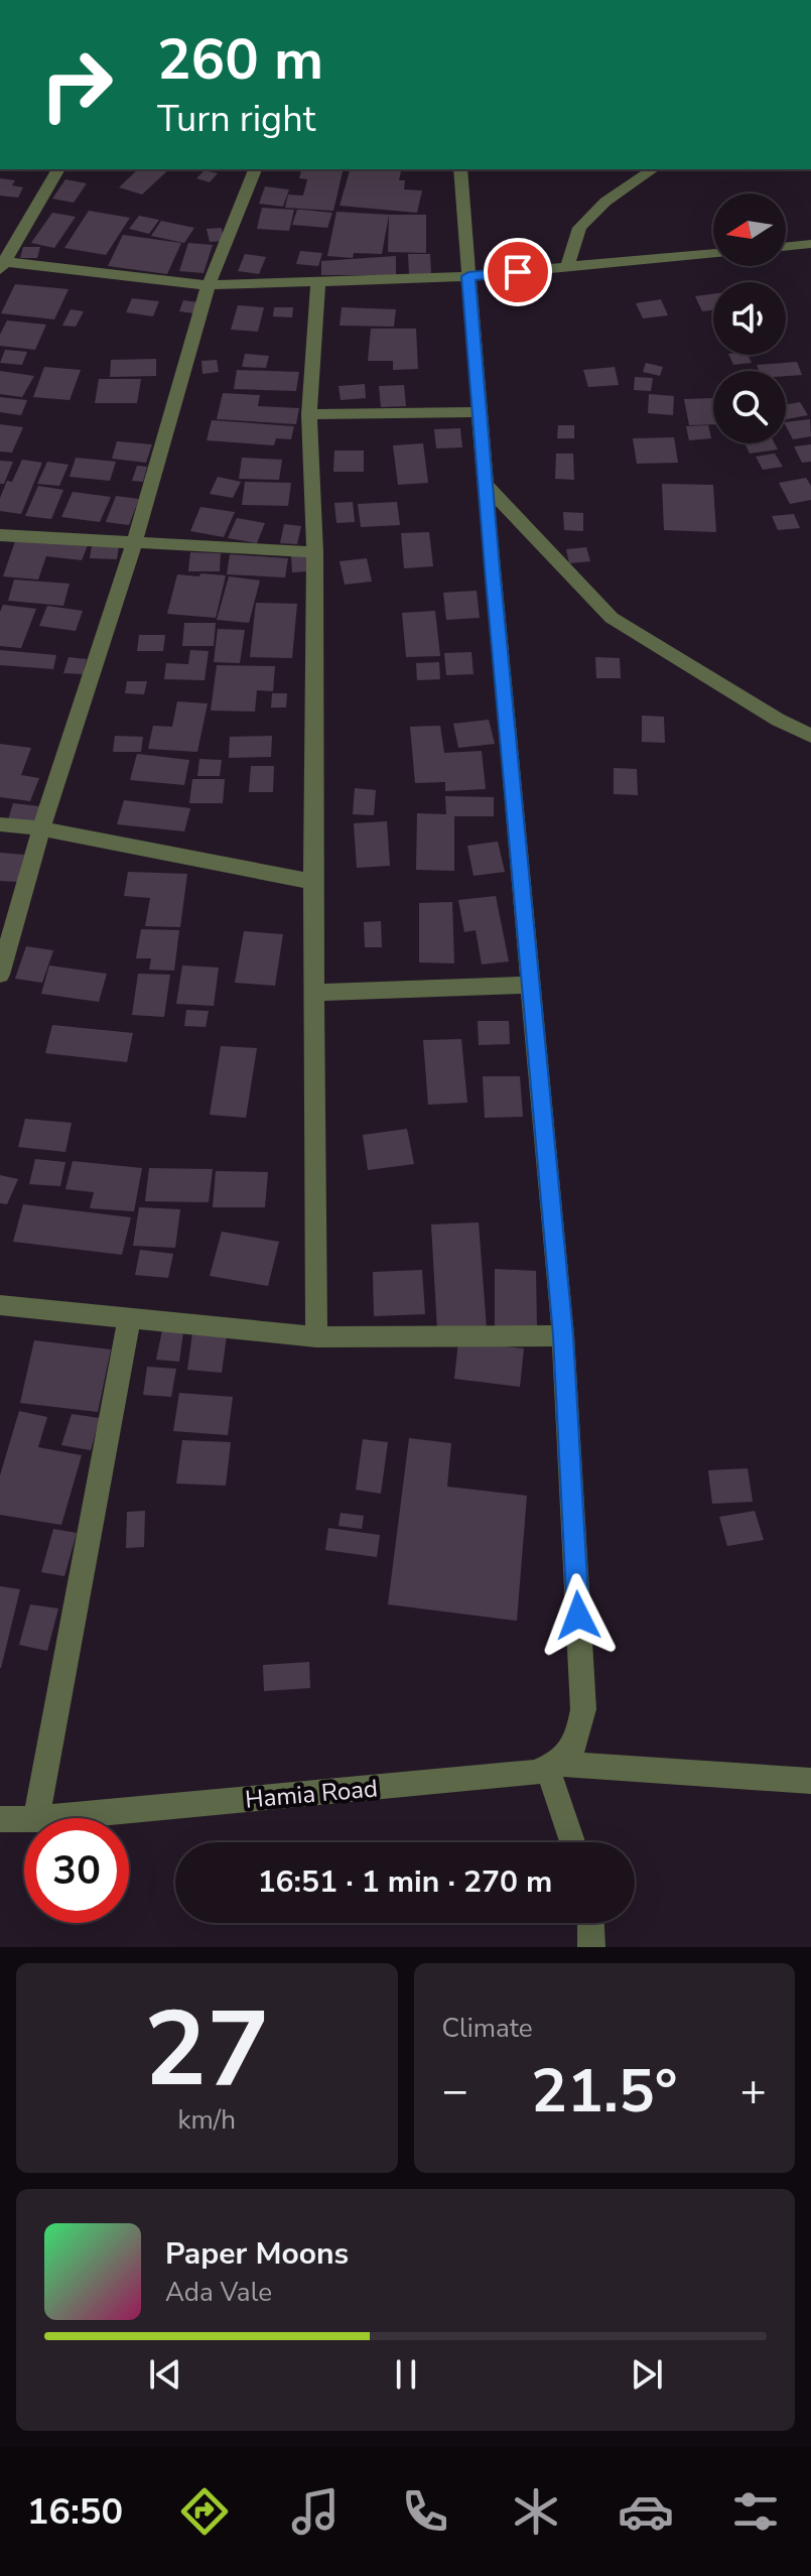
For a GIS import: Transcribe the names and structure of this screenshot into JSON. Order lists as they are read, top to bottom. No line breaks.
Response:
{"streets":{"street":["Hamia Road"]},"north":"left","page":{"turn":["260 m","Turn right"],"limit":"30","trip":"16:51 · 1 min · 270 m","tile":[["27","km/h"],"Climate"],"heat":["−","21.5°","+"],"song":["Paper Moons","Ada Vale"],"tabs":"16:50"}}
